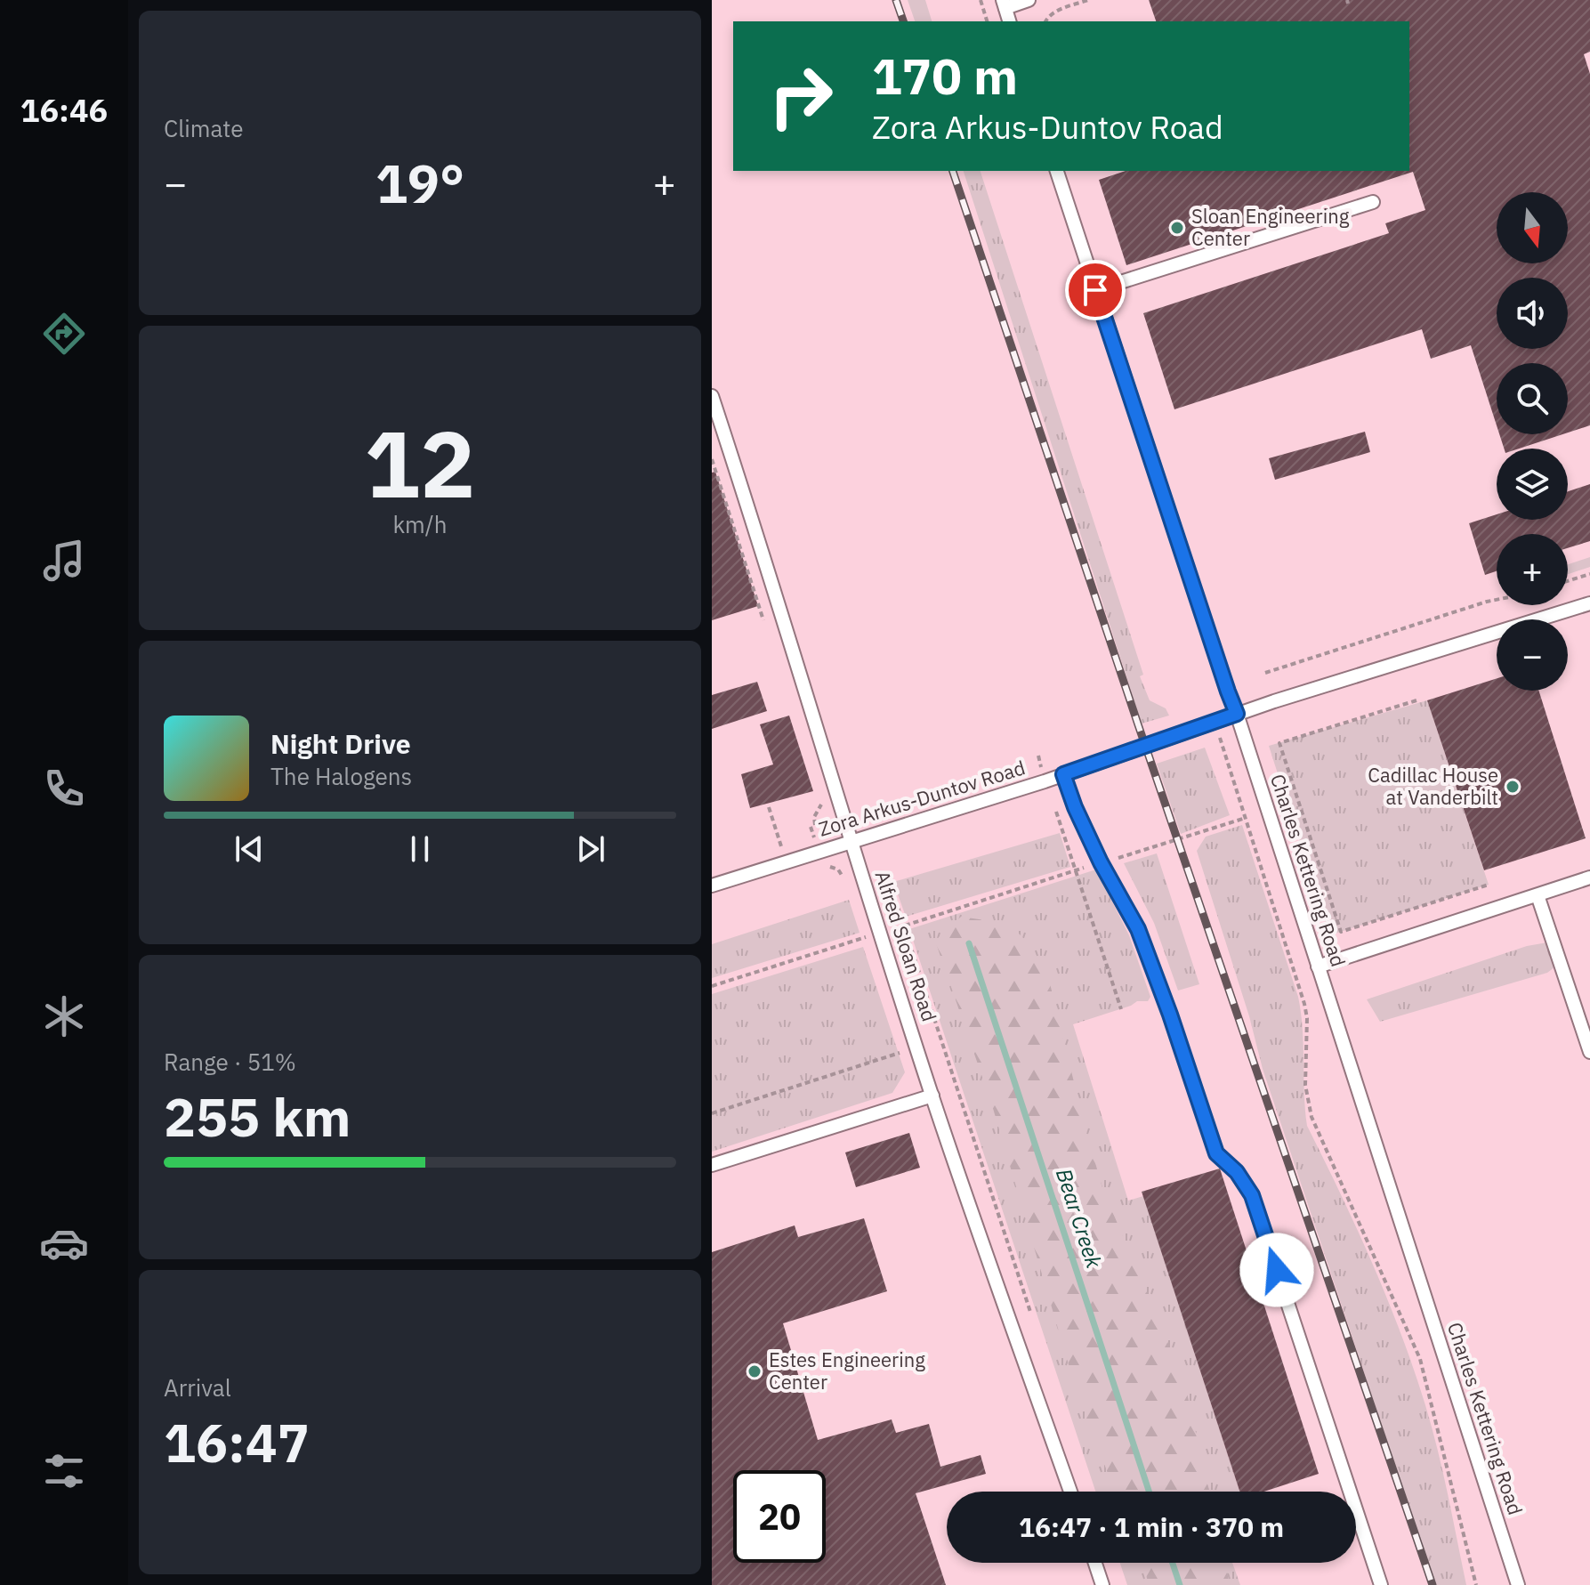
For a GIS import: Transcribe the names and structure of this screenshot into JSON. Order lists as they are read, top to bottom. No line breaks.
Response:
{"streets":{"lane":["Zora Arkus-Duntov Road","Charles Kettering Road","Alfred Sloan Road"]},"crossings":[["Zora Arkus-Duntov Road","Charles Kettering Road"],["Zora Arkus-Duntov Road","Alfred Sloan Road"]],"water":["Bear Creek"],"places":["Sloan Engineering Center","Cadillac House at Vanderbilt","Estes Engineering Center"],"north":"bottom","page":{"tabs":"16:46","tile":["Climate",["12","km/h"],["Range · 51%","255 km"],["Arrival","16:47"]],"turn":["170 m","Zora Arkus-Duntov Road"],"heat":["−","19°","+"],"map_buttons":["+","−"],"song":["Night Drive","The Halogens"],"limit":"20","trip":"16:47 · 1 min · 370 m"}}
